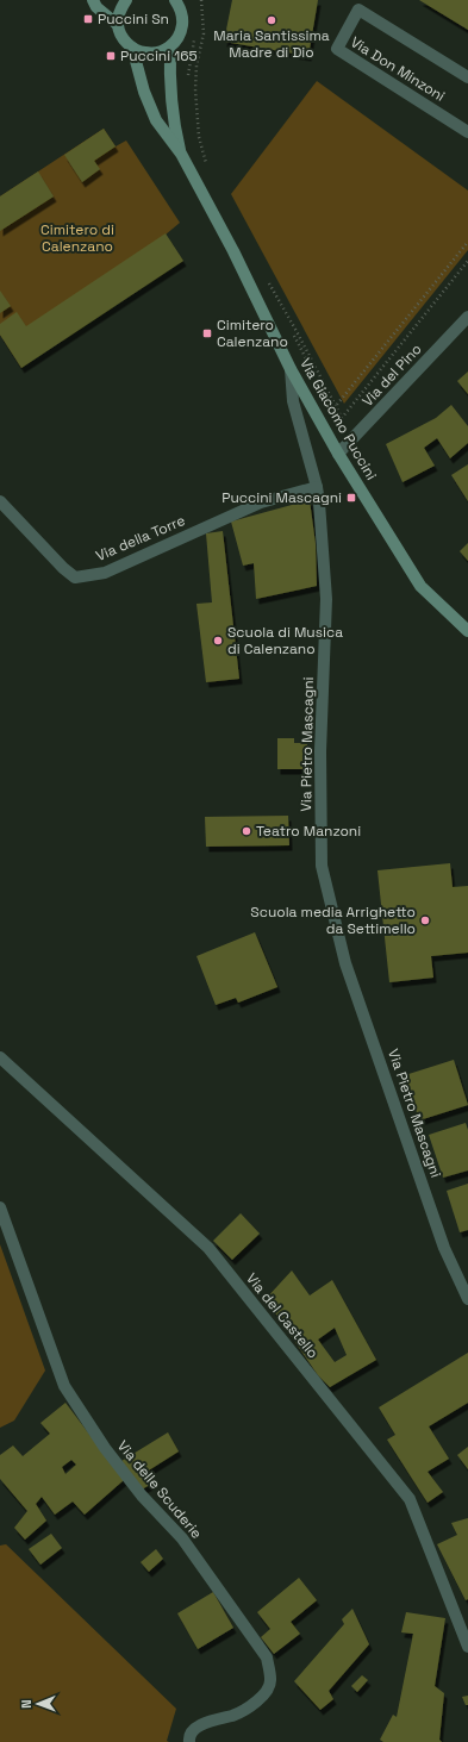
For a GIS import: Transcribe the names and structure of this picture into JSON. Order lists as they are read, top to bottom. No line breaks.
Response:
{"streets":{"street":["Via Don Minzoni","Via del Pino","Via Giacomo Puccini","Via della Torre","Via Pietro Mascagni","Via del Castello","Via delle Scuderie"]},"crossings":[["Via del Pino","Via Giacomo Puccini"],["Via Giacomo Puccini","Via Pietro Mascagni"],["Via della Torre","Via Pietro Mascagni"]],"parks":["Cimitero di Calenzano"],"places":{"transit":["Puccini Sn","Puccini 165","Cimitero Calenzano","Puccini Mascagni"],"other":["Maria Santissima Madre di Dio","Scuola di Musica di Calenzano","Teatro Manzoni","Scuola media Arrighetto da Settimello"]},"north":"left"}
